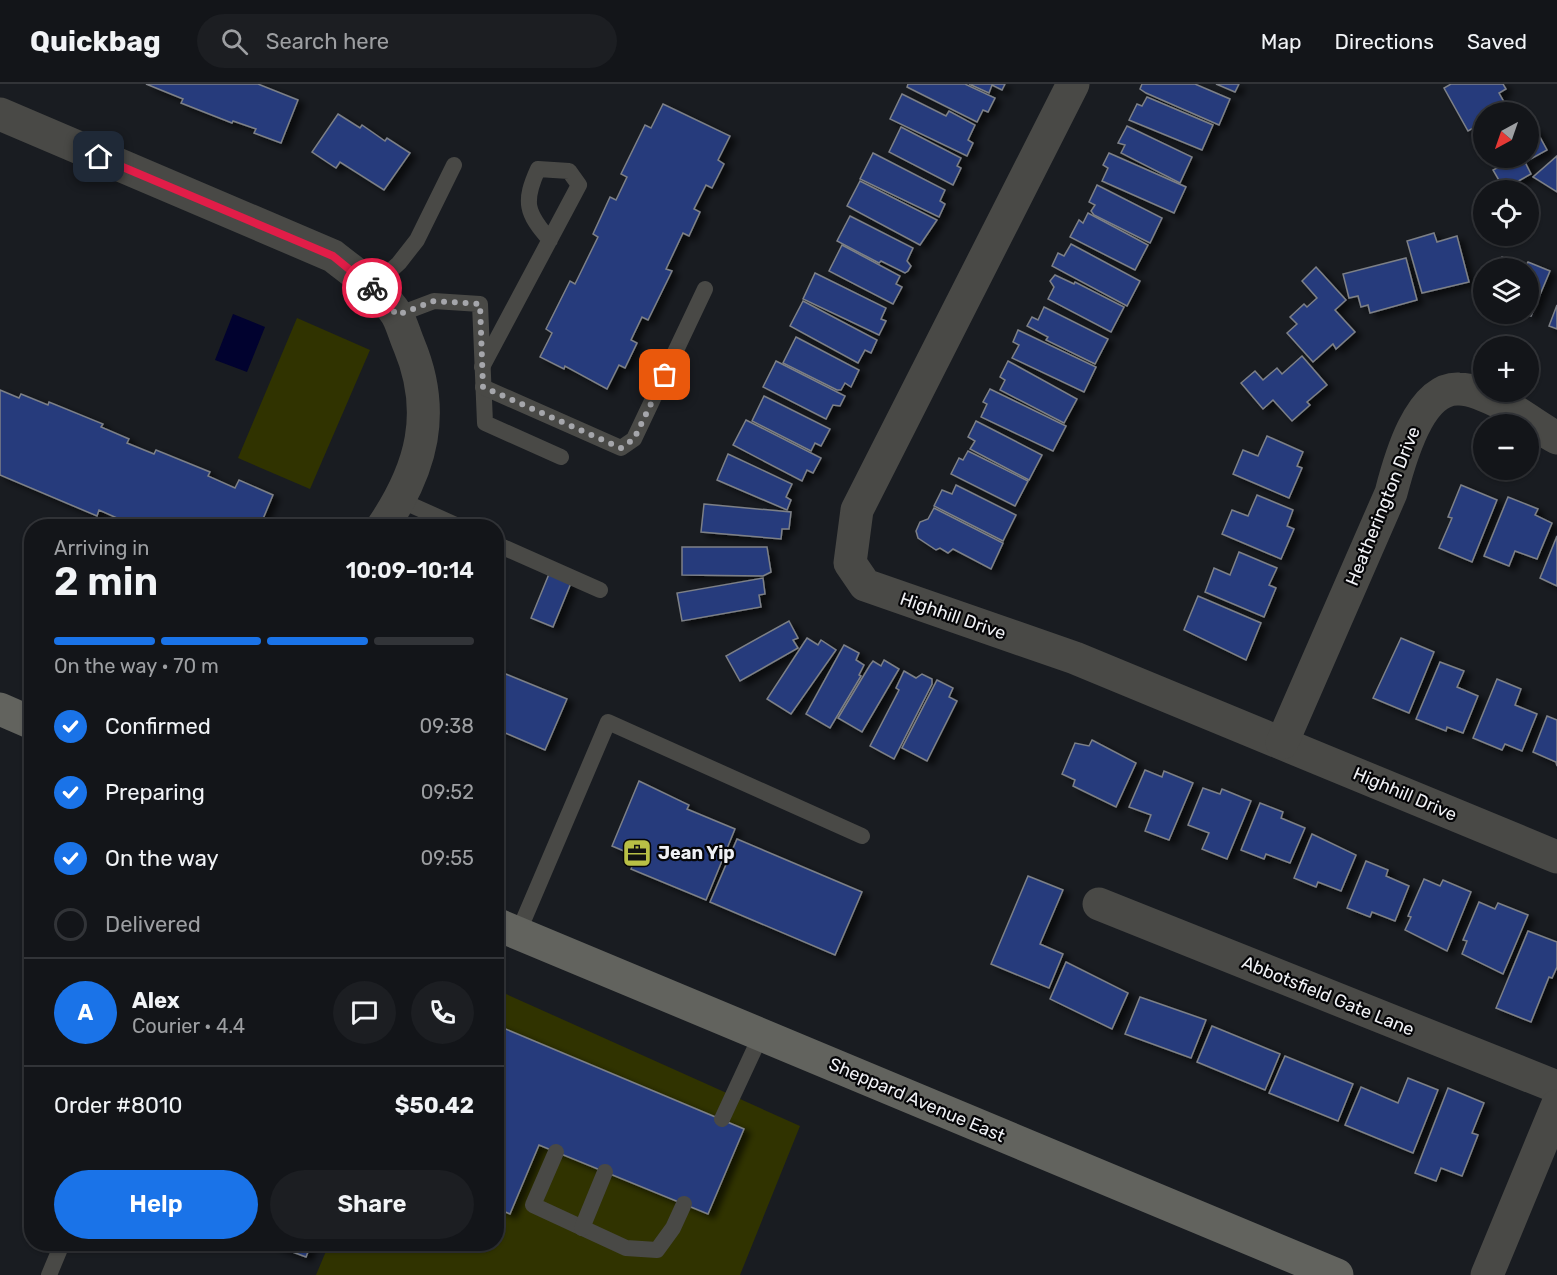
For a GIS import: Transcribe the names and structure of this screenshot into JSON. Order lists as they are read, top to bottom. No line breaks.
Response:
{"streets":{"main road":["Sheppard Avenue East"],"street":["Heatherington Drive","Highhill Drive","Abbotsfield Gate Lane"]},"crossings":[["Heatherington Drive","Highhill Drive"]],"places":{"office":["Jean Yip"]},"north":"bottom left","page":{"header":"Quickbag","search":"Search here","nav":["Map","Directions","Saved"],"map_buttons":["+","−"],"heading":["2 min","Arriving in","10:09–10:14"],"panel":["Alex","Courier · 4.4","Order #8010","$50.42"],"bar":"On the way · 70 m","list":[["Confirmed","09:38"],["Preparing","09:52"],["On the way","09:55"],"Delivered"],"round":"A","buttons":["Help","Share"]}}
